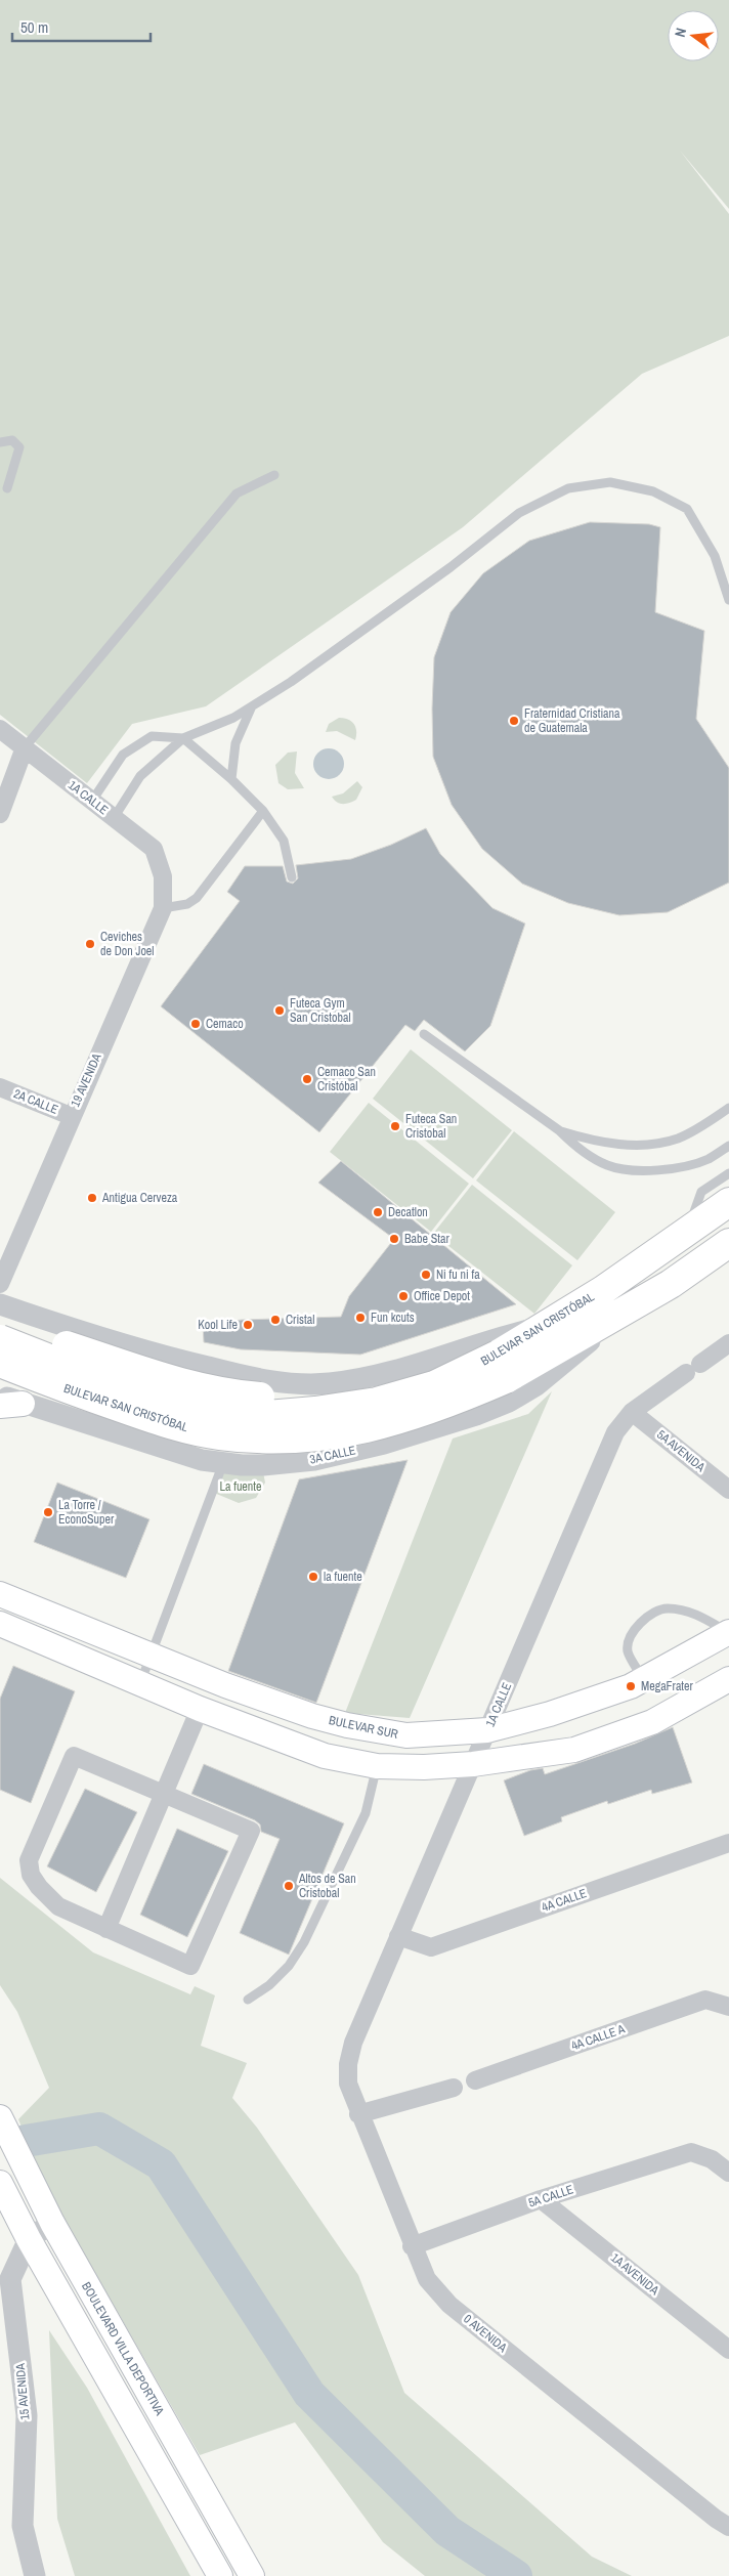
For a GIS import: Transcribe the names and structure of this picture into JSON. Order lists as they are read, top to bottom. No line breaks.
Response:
{"streets":{"main road":["BULEVAR SAN CRISTÓBAL","BULEVAR SUR","BOULEVARD VILLA DEPORTIVA"],"street":["1A CALLE","19 AVENIDA","2A CALLE","5A AVENIDA","3A CALLE","4A CALLE","4A CALLE A","5A CALLE","1A AVENIDA","0 AVENIDA","15 AVENIDA"]},"crossings":[["1A CALLE","19 AVENIDA"],["1A CALLE","5A AVENIDA"],["1A CALLE","BULEVAR SUR"],["1A CALLE","4A CALLE"],["1A CALLE","0 AVENIDA"],["19 AVENIDA","2A CALLE"],["BULEVAR SAN CRISTÓBAL","3A CALLE"],["5A CALLE","1A AVENIDA"],["5A CALLE","0 AVENIDA"]],"parks":["La fuente"],"places":["Fraternidad Cristiana de Guatemala","Ceviches de Don Joel","Futeca Gym San Cristobal","Cemaco","Cemaco San Cristóbal","Futeca San Cristobal","Antigua Cerveza","Decatlon","Babe Star","Ni fu ni fa","Office Depot","Fun kcuts","Cristal","Kool Life","La Torre / EconoSuper","la fuente","MegaFrater","Altos de San Cristobal"],"scale_bar":"50 m","north":"left"}
